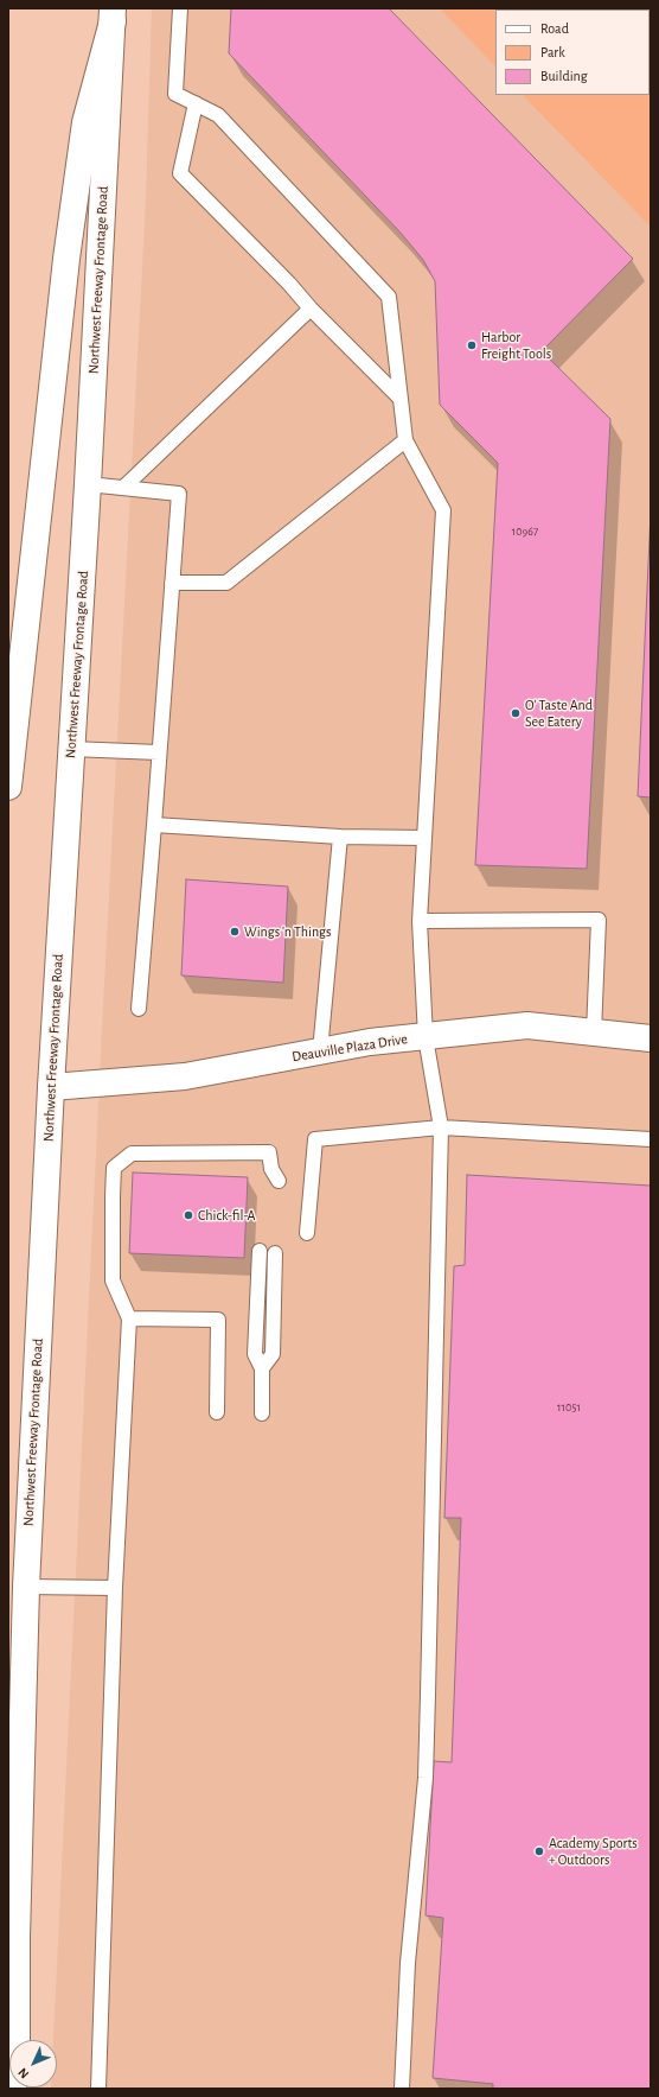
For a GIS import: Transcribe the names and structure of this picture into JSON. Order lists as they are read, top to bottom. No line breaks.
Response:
{"streets":{"main road":["Northwest Freeway Frontage Road","Deauville Plaza Drive"]},"crossings":[["Northwest Freeway Frontage Road","Deauville Plaza Drive"]],"places":["Harbor Freight Tools","O' Taste And See Eatery","Wings 'n Things","Chick-fil-A","Academy Sports + Outdoors"],"house_numbers":["10967","11051"],"legend":["Road","Park","Building"],"north":"bottom left"}
